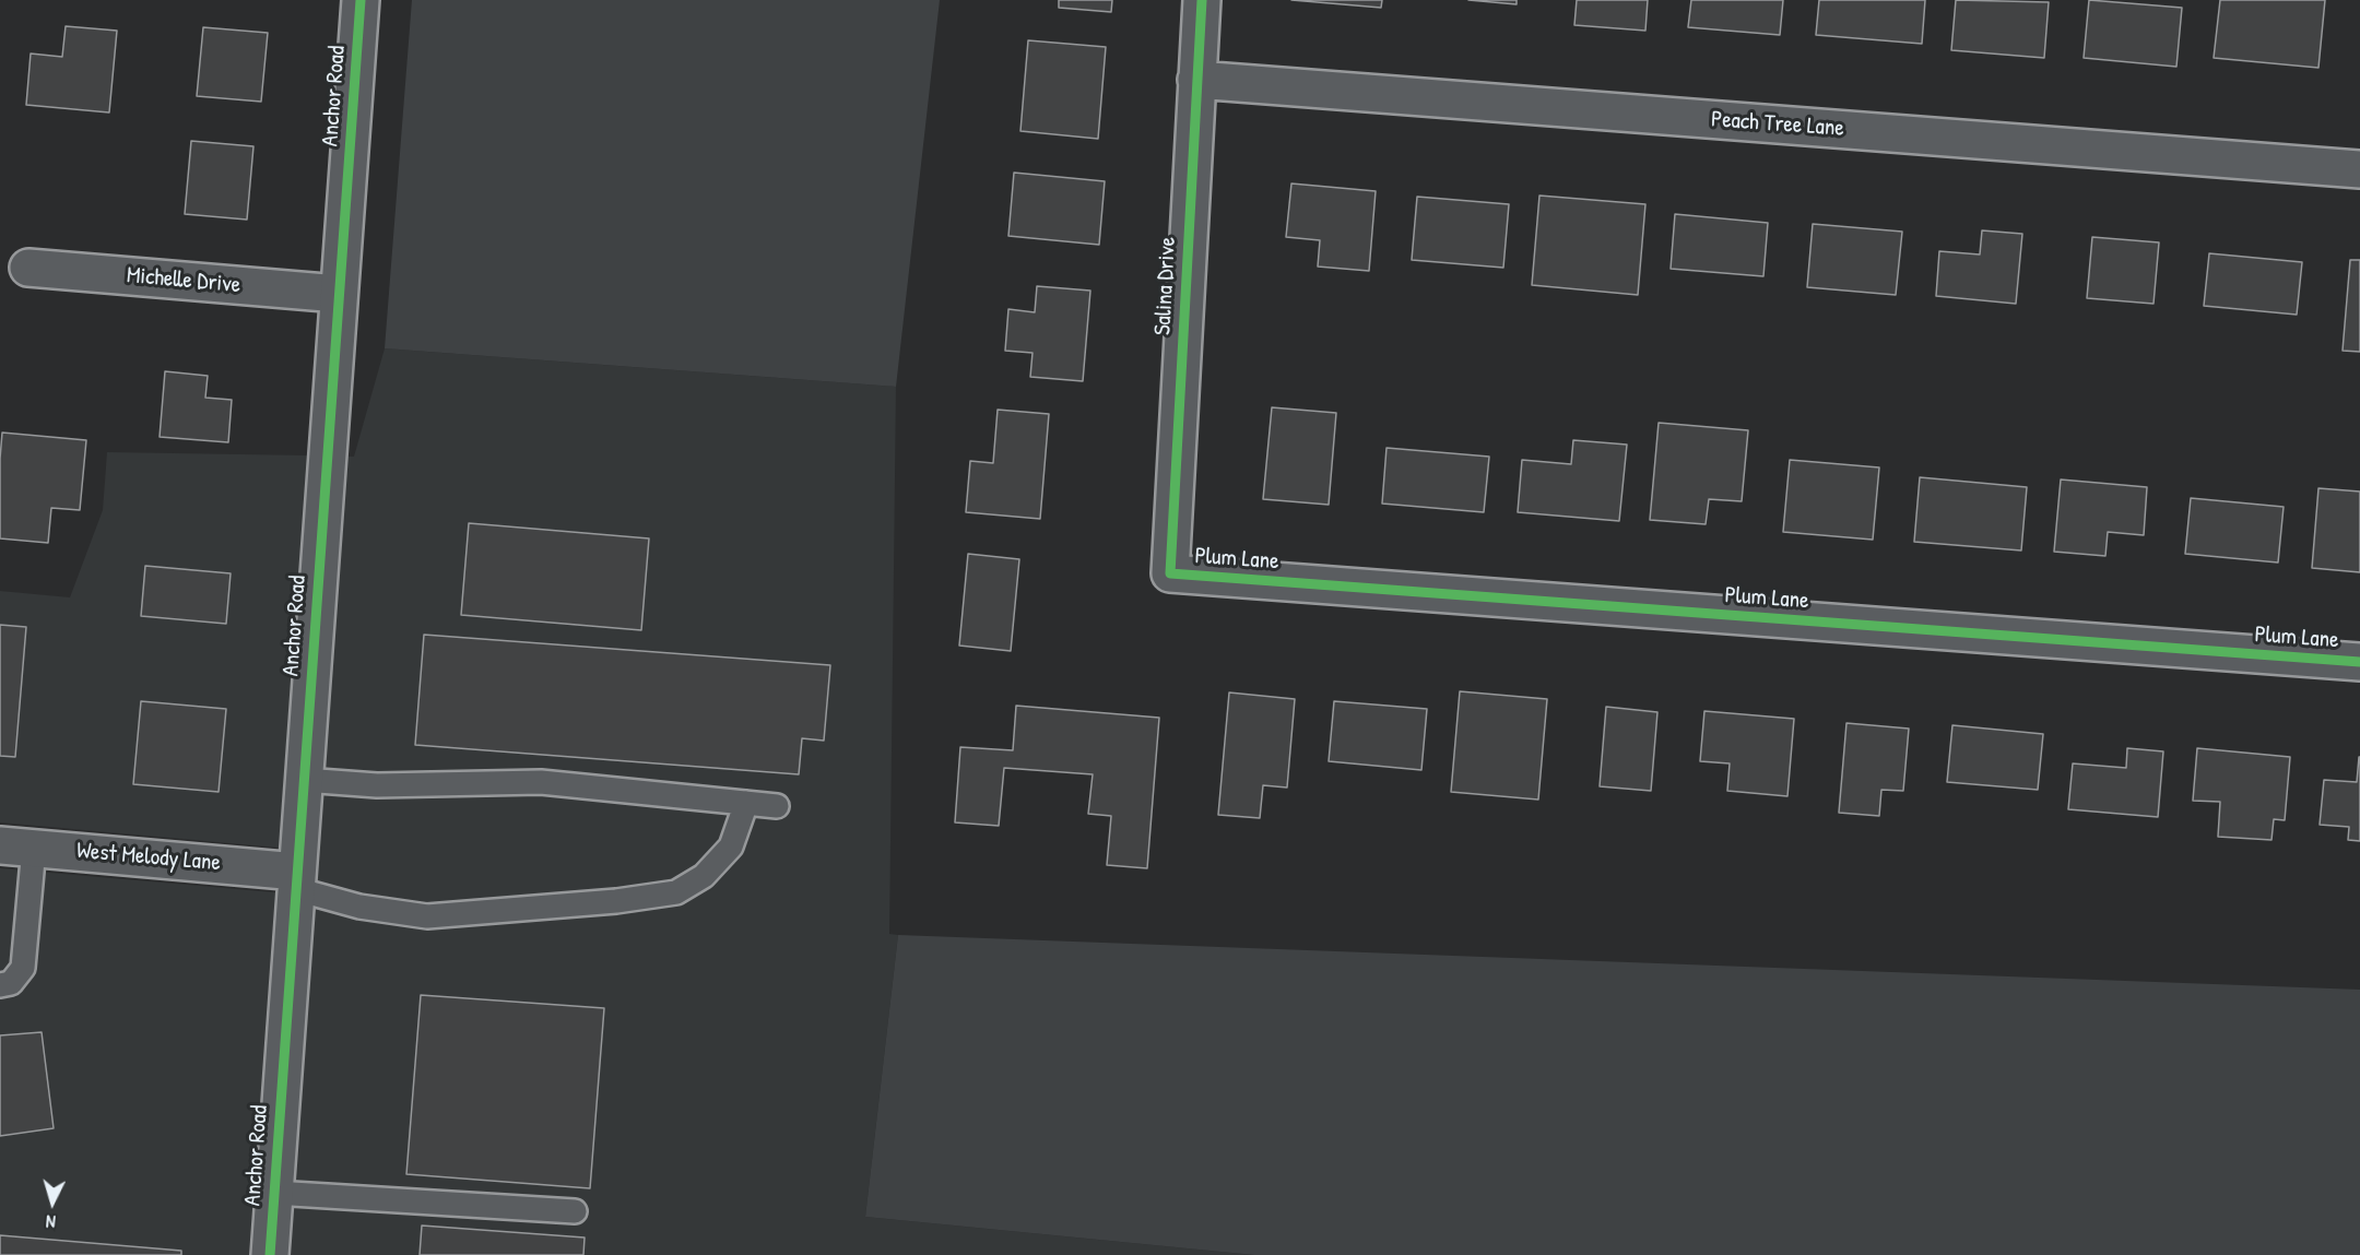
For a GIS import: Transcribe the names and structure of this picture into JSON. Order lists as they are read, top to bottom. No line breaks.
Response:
{"streets":{"street":["Anchor Road","Peach Tree Lane","Michelle Drive","Salina Drive","Plum Lane","West Melody Lane"]},"crossings":[["Anchor Road","Michelle Drive"],["Anchor Road","West Melody Lane"],["Peach Tree Lane","Salina Drive"],["Salina Drive","Plum Lane"]],"north":"bottom"}
